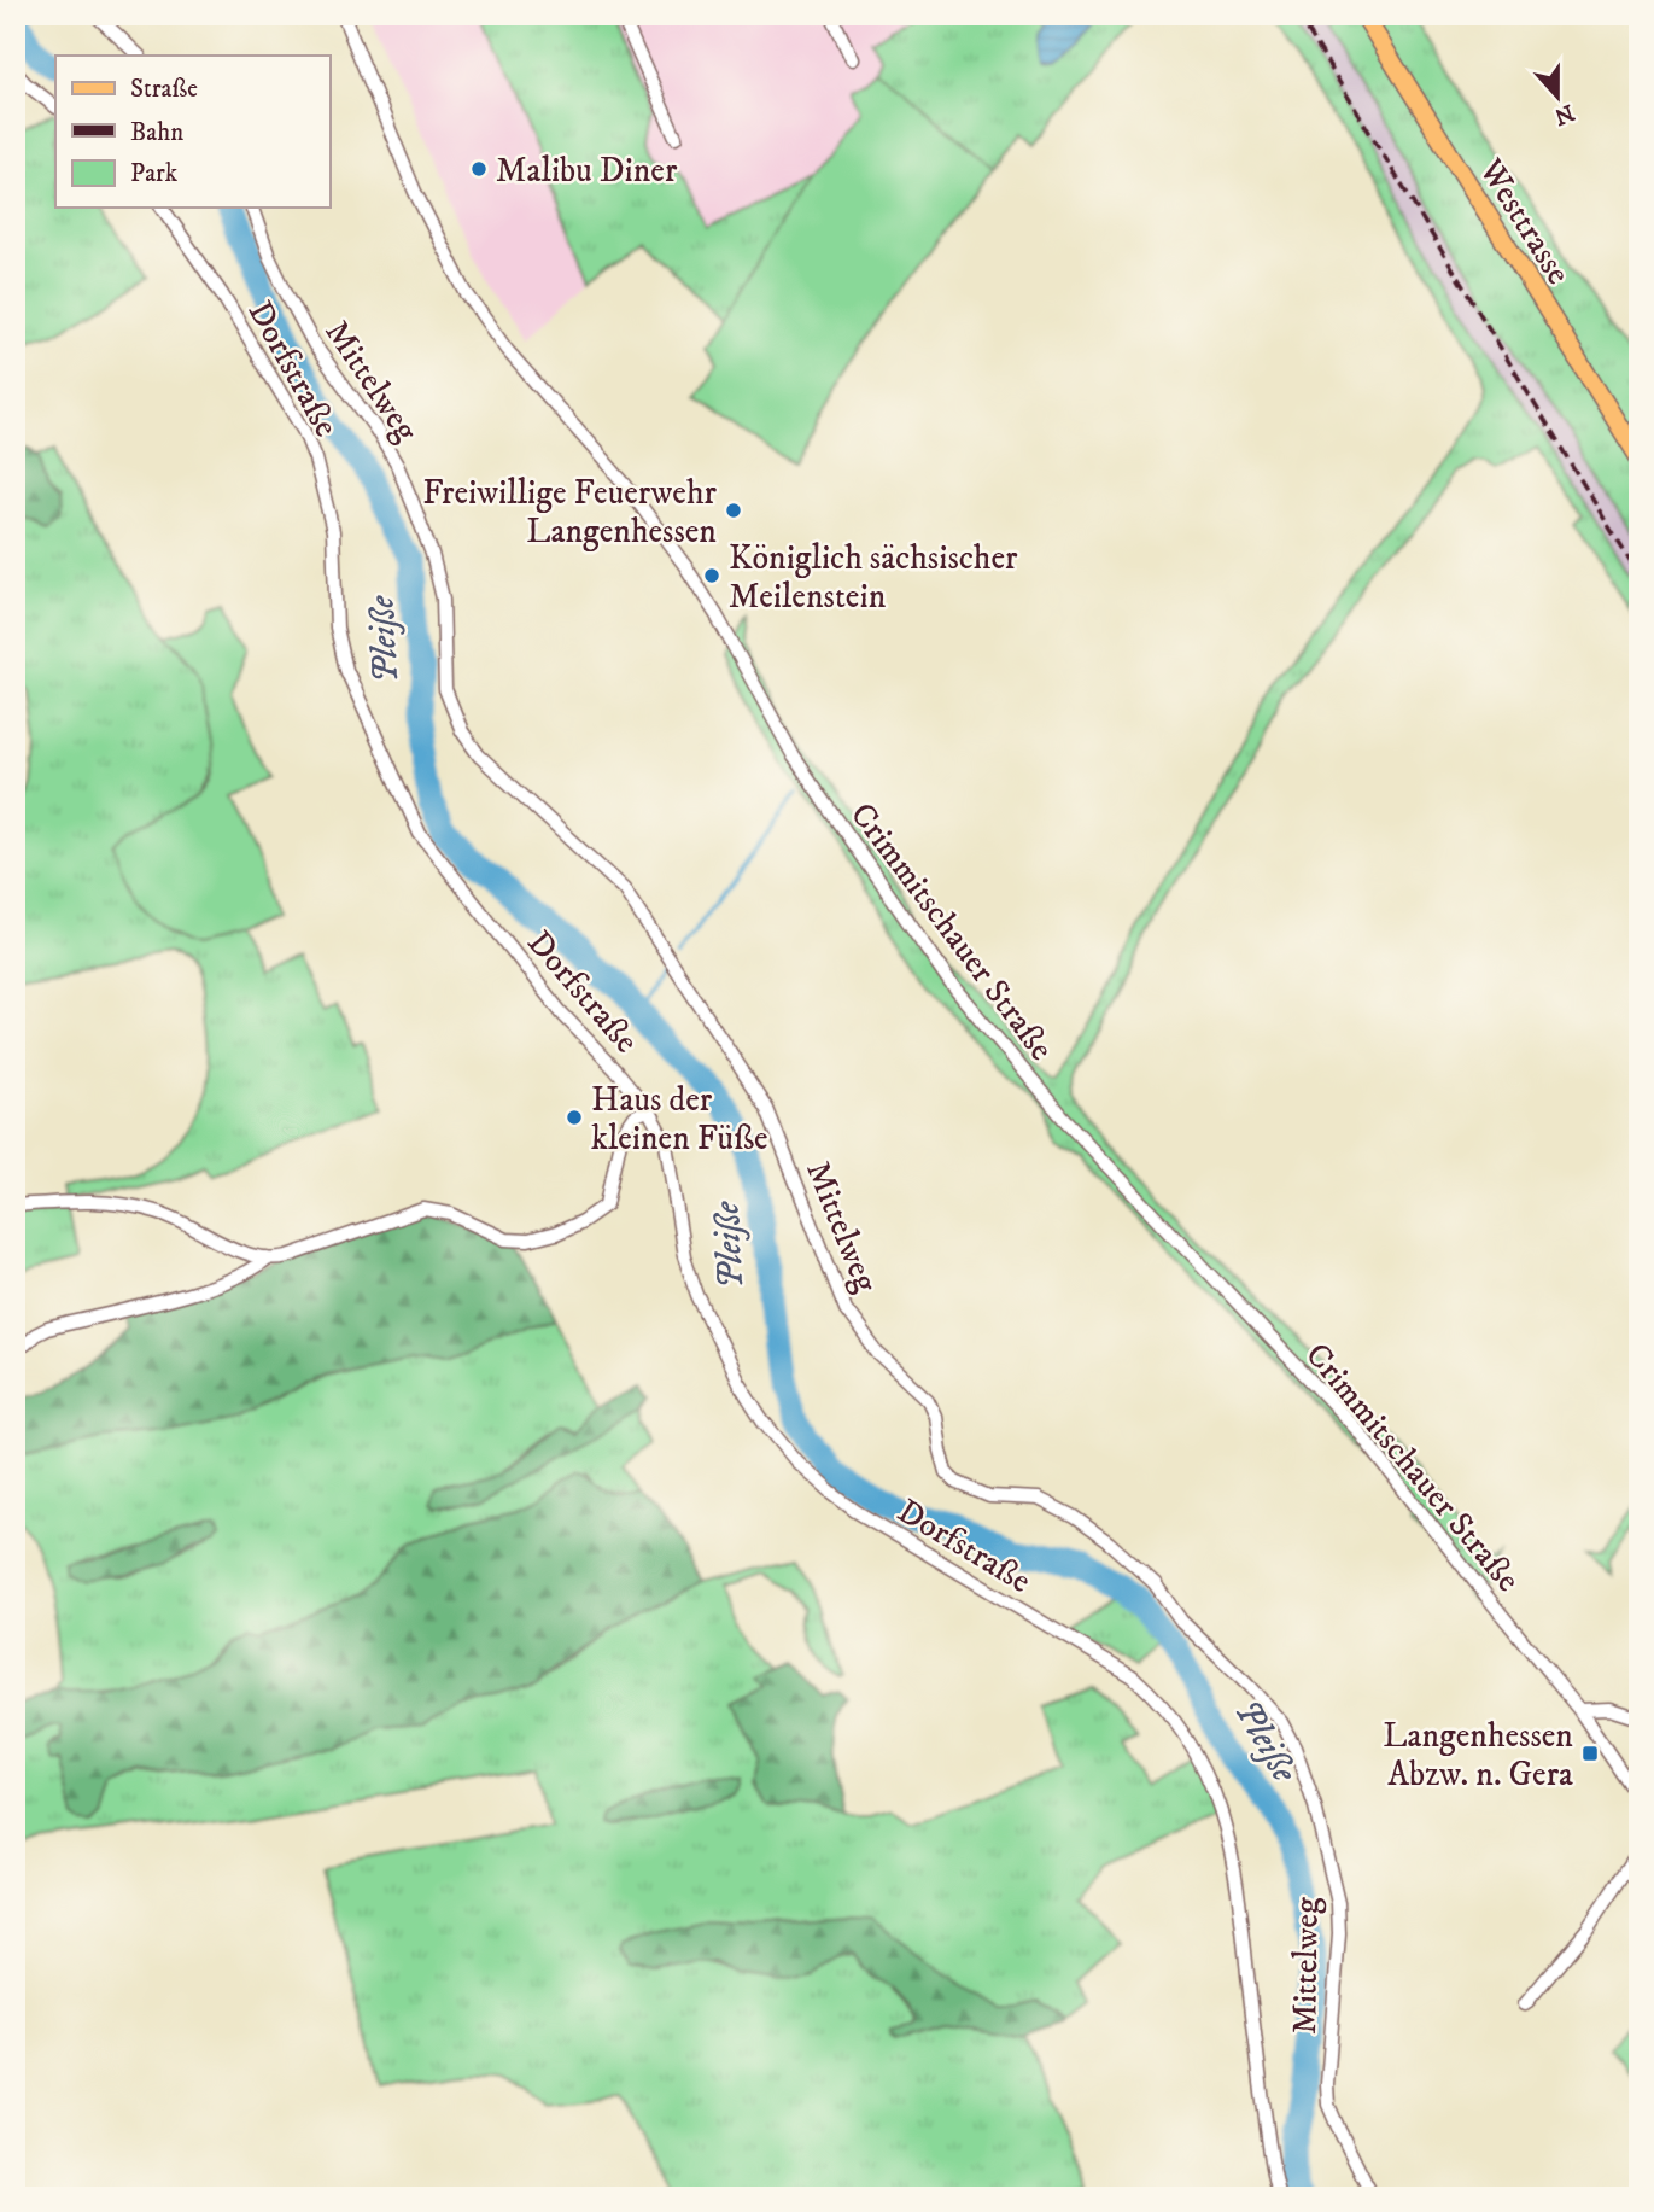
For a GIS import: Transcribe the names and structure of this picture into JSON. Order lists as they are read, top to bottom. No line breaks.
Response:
{"streets":{"main road":["Westtrasse"],"street":["Dorfstraße","Mittelweg","Crimmitschauer Straße"]},"water":["Pleiße"],"places":{"other":["Malibu Diner","Freiwillige Feuerwehr Langenhessen","Königlich sächsischer Meilenstein","Haus der kleinen Füße"],"transit":["Langenhessen Abzw. n. Gera"]},"legend":["Straße","Bahn","Park"],"north":"bottom"}
